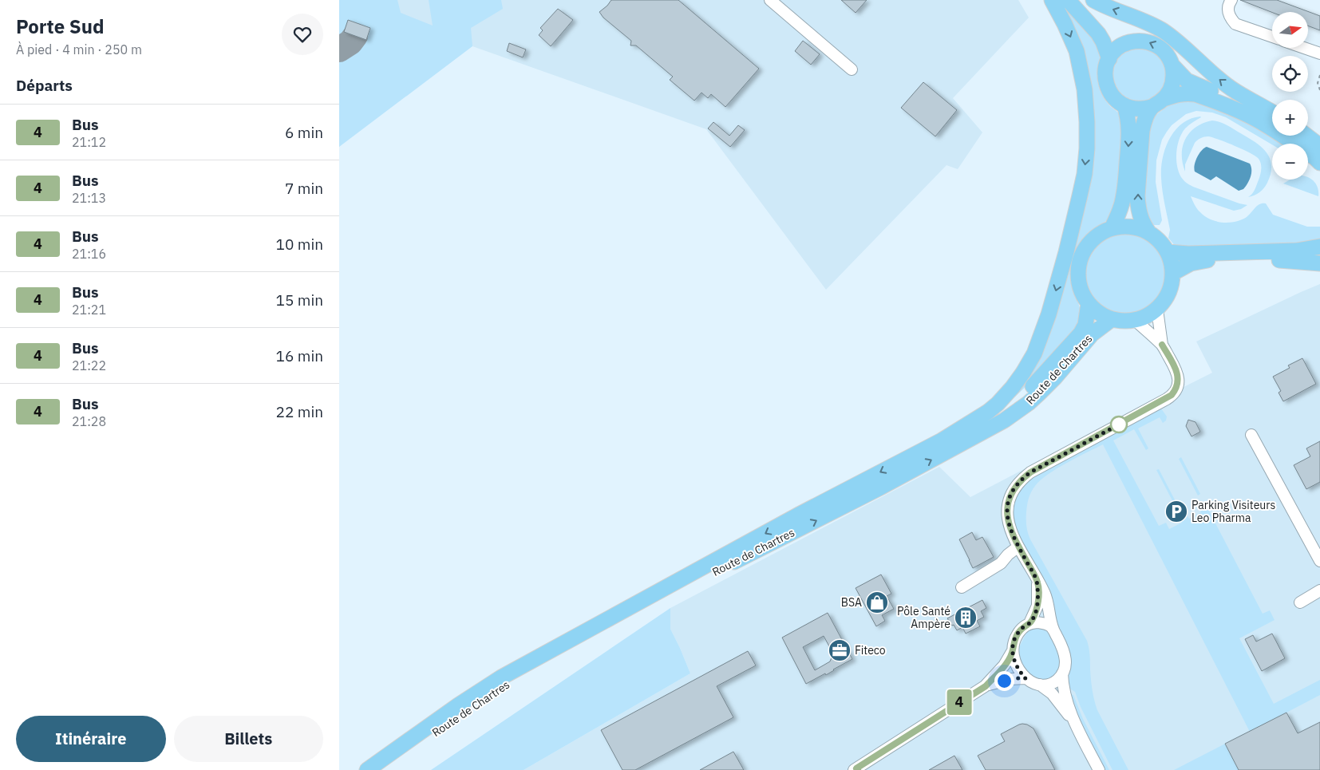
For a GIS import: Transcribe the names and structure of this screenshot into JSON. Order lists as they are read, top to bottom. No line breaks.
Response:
{"streets":{"main road":["Route de Chartres"]},"places":{"parking":["Parking Visiteurs Leo Pharma"],"shop":["BSA"],"building":["Pôle Santé Ampère"],"office":["Fiteco"]},"lines":["bus line 4"],"north":"right","page":{"heading":[["Porte Sud","À pied · 4 min · 250 m"],"Départs"],"on_map":"4","map_buttons":["+","−"],"list":[{"mark":"4","name":"Bus","note":"21:12","value":"6 min"},{"mark":"4","name":"Bus","note":"21:13","value":"7 min"},{"mark":"4","name":"Bus","note":"21:16","value":"10 min"},{"mark":"4","name":"Bus","note":"21:21","value":"15 min"},{"mark":"4","name":"Bus","note":"21:22","value":"16 min"},{"mark":"4","name":"Bus","note":"21:28","value":"22 min"}],"buttons":["Itinéraire","Billets"]}}
